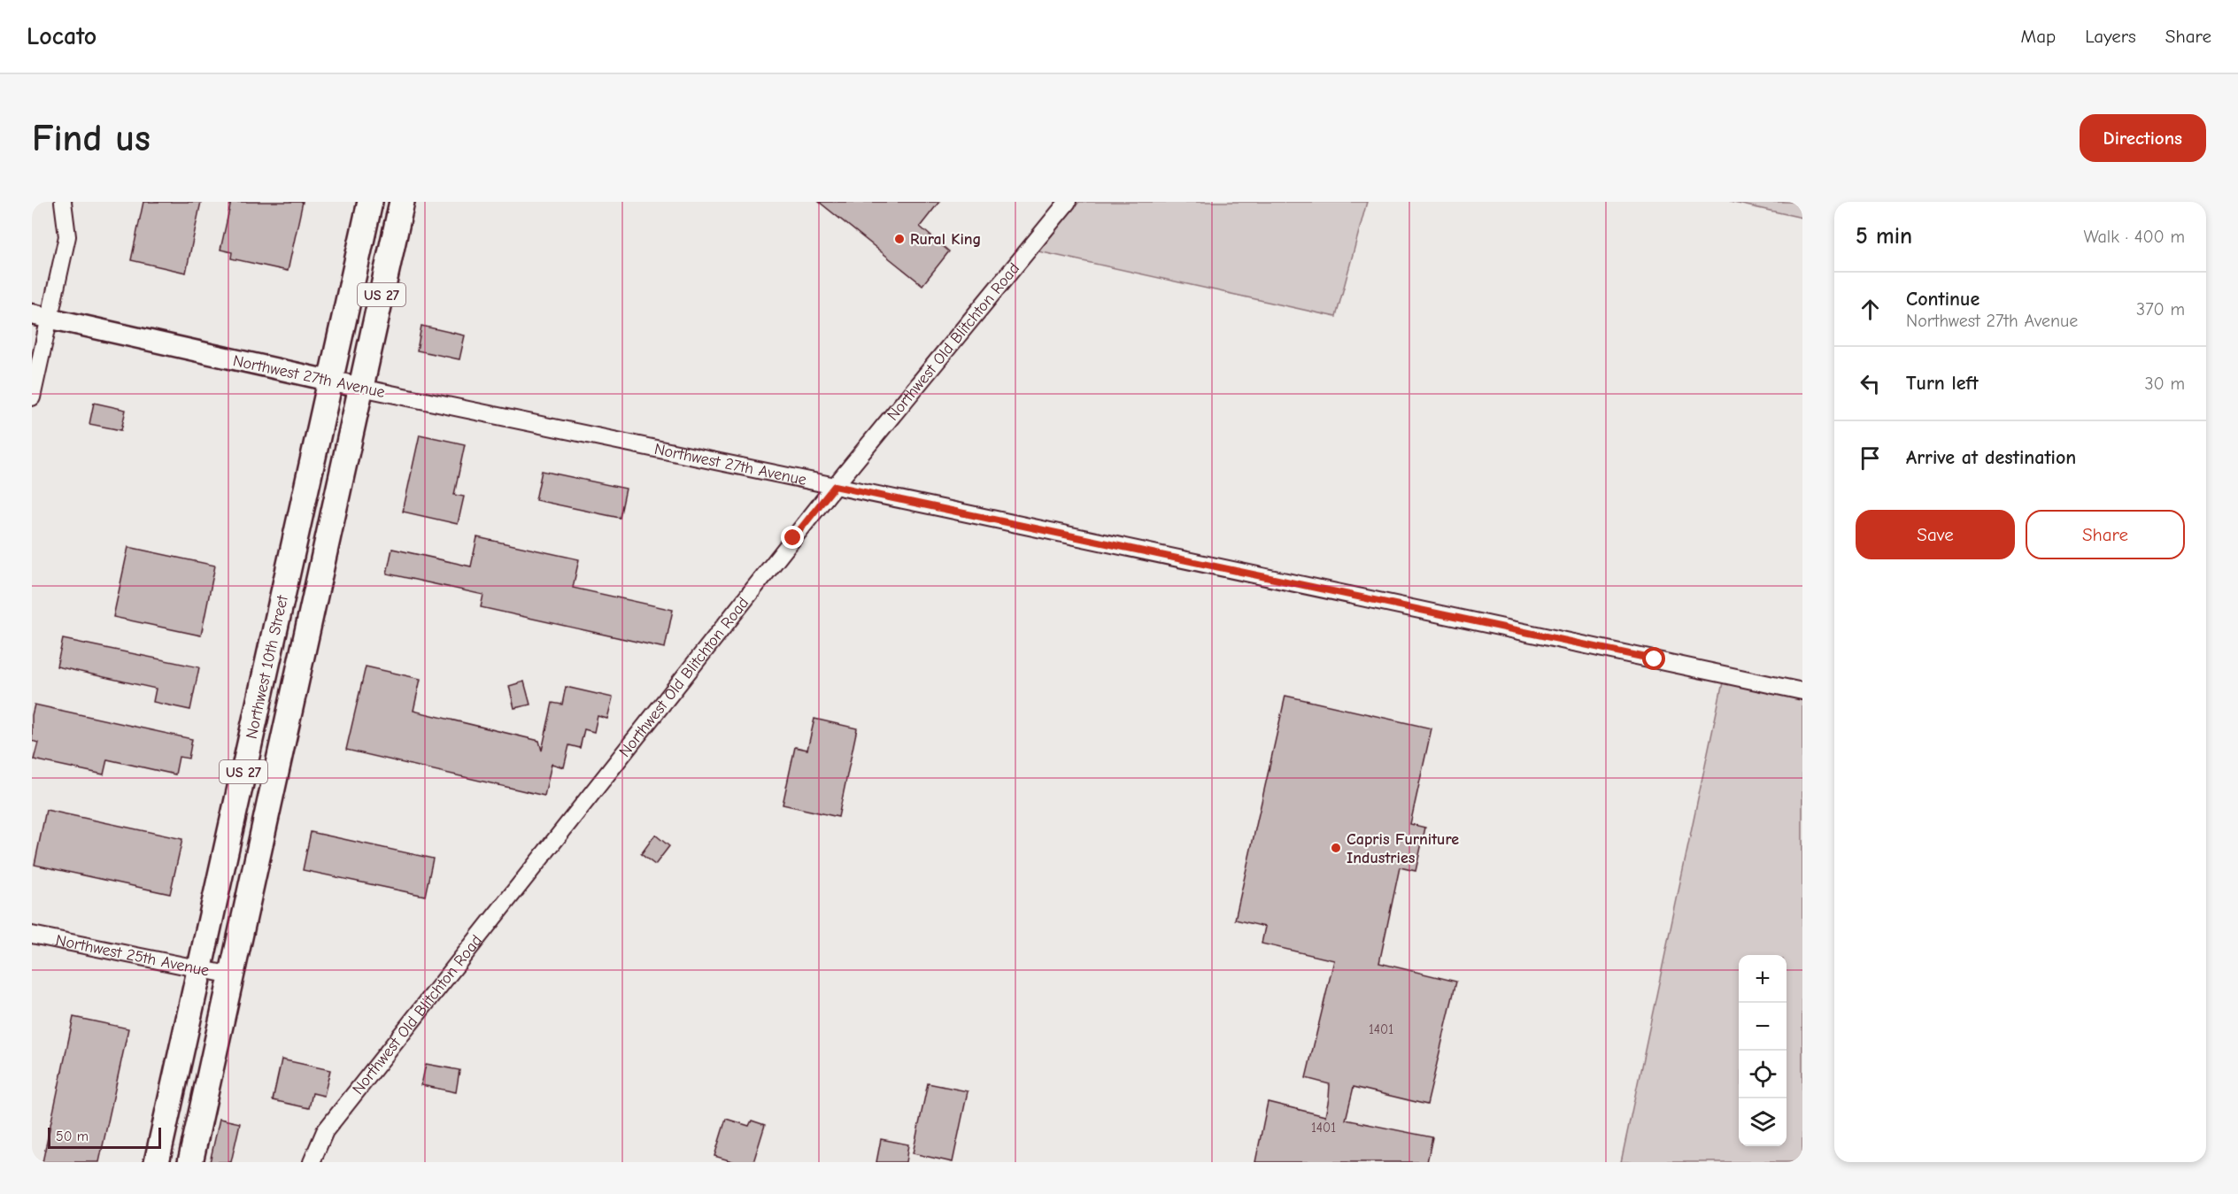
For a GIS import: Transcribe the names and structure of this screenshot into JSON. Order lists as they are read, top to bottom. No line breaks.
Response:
{"streets":{"highway":["US 27","Northwest 10th Street"],"main road":["Northwest 27th Avenue"],"street":["Northwest Old Blitchton Road","Northwest 25th Avenue"]},"crossings":[["Northwest Old Blitchton Road","Northwest 27th Avenue"],["Northwest 27th Avenue","Northwest 10th Street"],["Northwest 10th Street","Northwest 25th Avenue"]],"places":["Rural King","Capris Furniture Industries"],"house_numbers":["1401","1401"],"scale_bar":"50 m","page":{"header":"Locato","nav":["Map","Layers","Share"],"buttons":["Directions",["Save","Share"]],"title":"Find us","heading":["5 min","Walk · 400 m"],"list":[["Continue","Northwest 27th Avenue","370 m"],["Turn left","30 m"],"Arrive at destination"],"map_buttons":["+","−"],"scale":"50 m"}}
